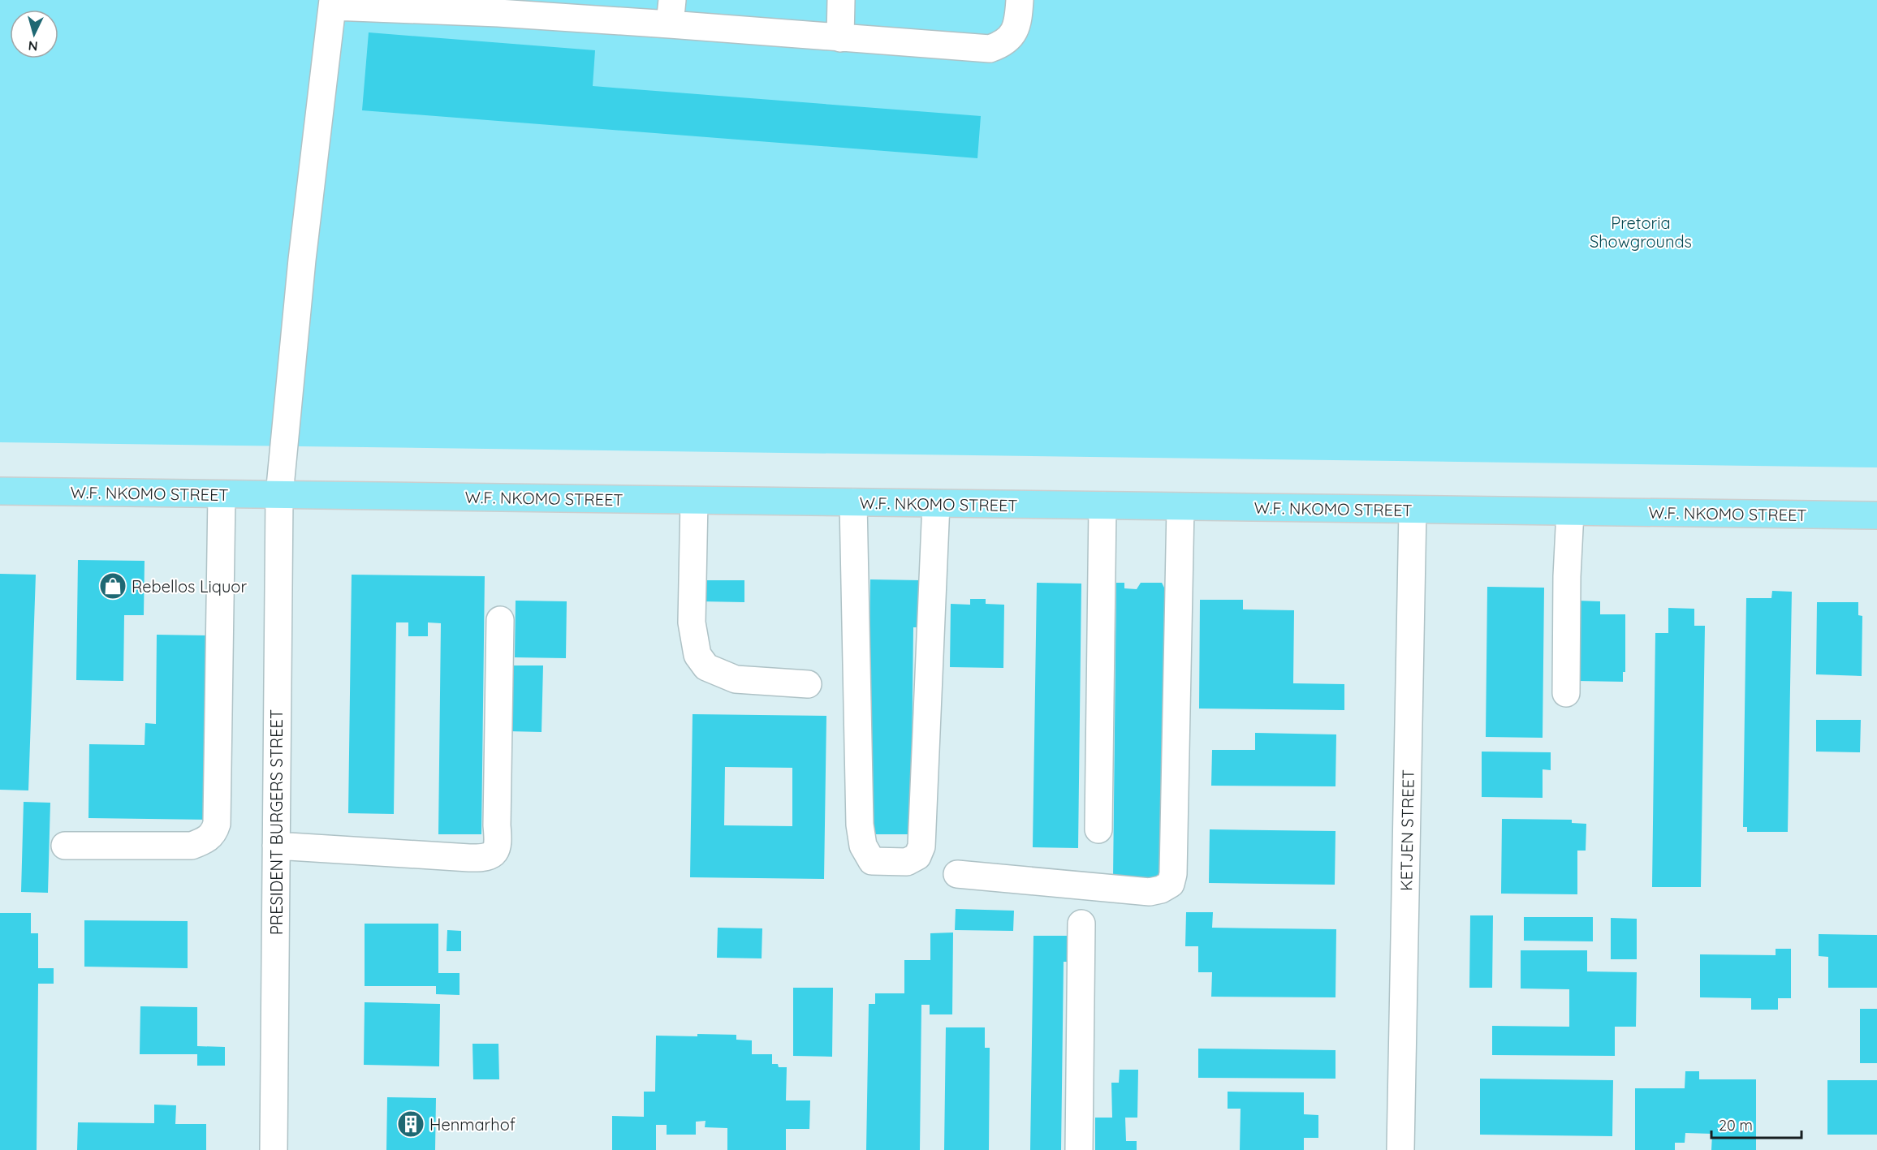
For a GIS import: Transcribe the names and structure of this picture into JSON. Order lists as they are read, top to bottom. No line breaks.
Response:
{"streets":{"main road":["W.F. NKOMO STREET"],"street":["PRESIDENT BURGERS STREET","KETJEN STREET"]},"crossings":[["W.F. NKOMO STREET","PRESIDENT BURGERS STREET"],["W.F. NKOMO STREET","KETJEN STREET"]],"parks":["Pretoria Showgrounds"],"places":{"shop":["Rebellos Liquor"],"building":["Henmarhof"]},"scale_bar":"20 m","north":"bottom"}
